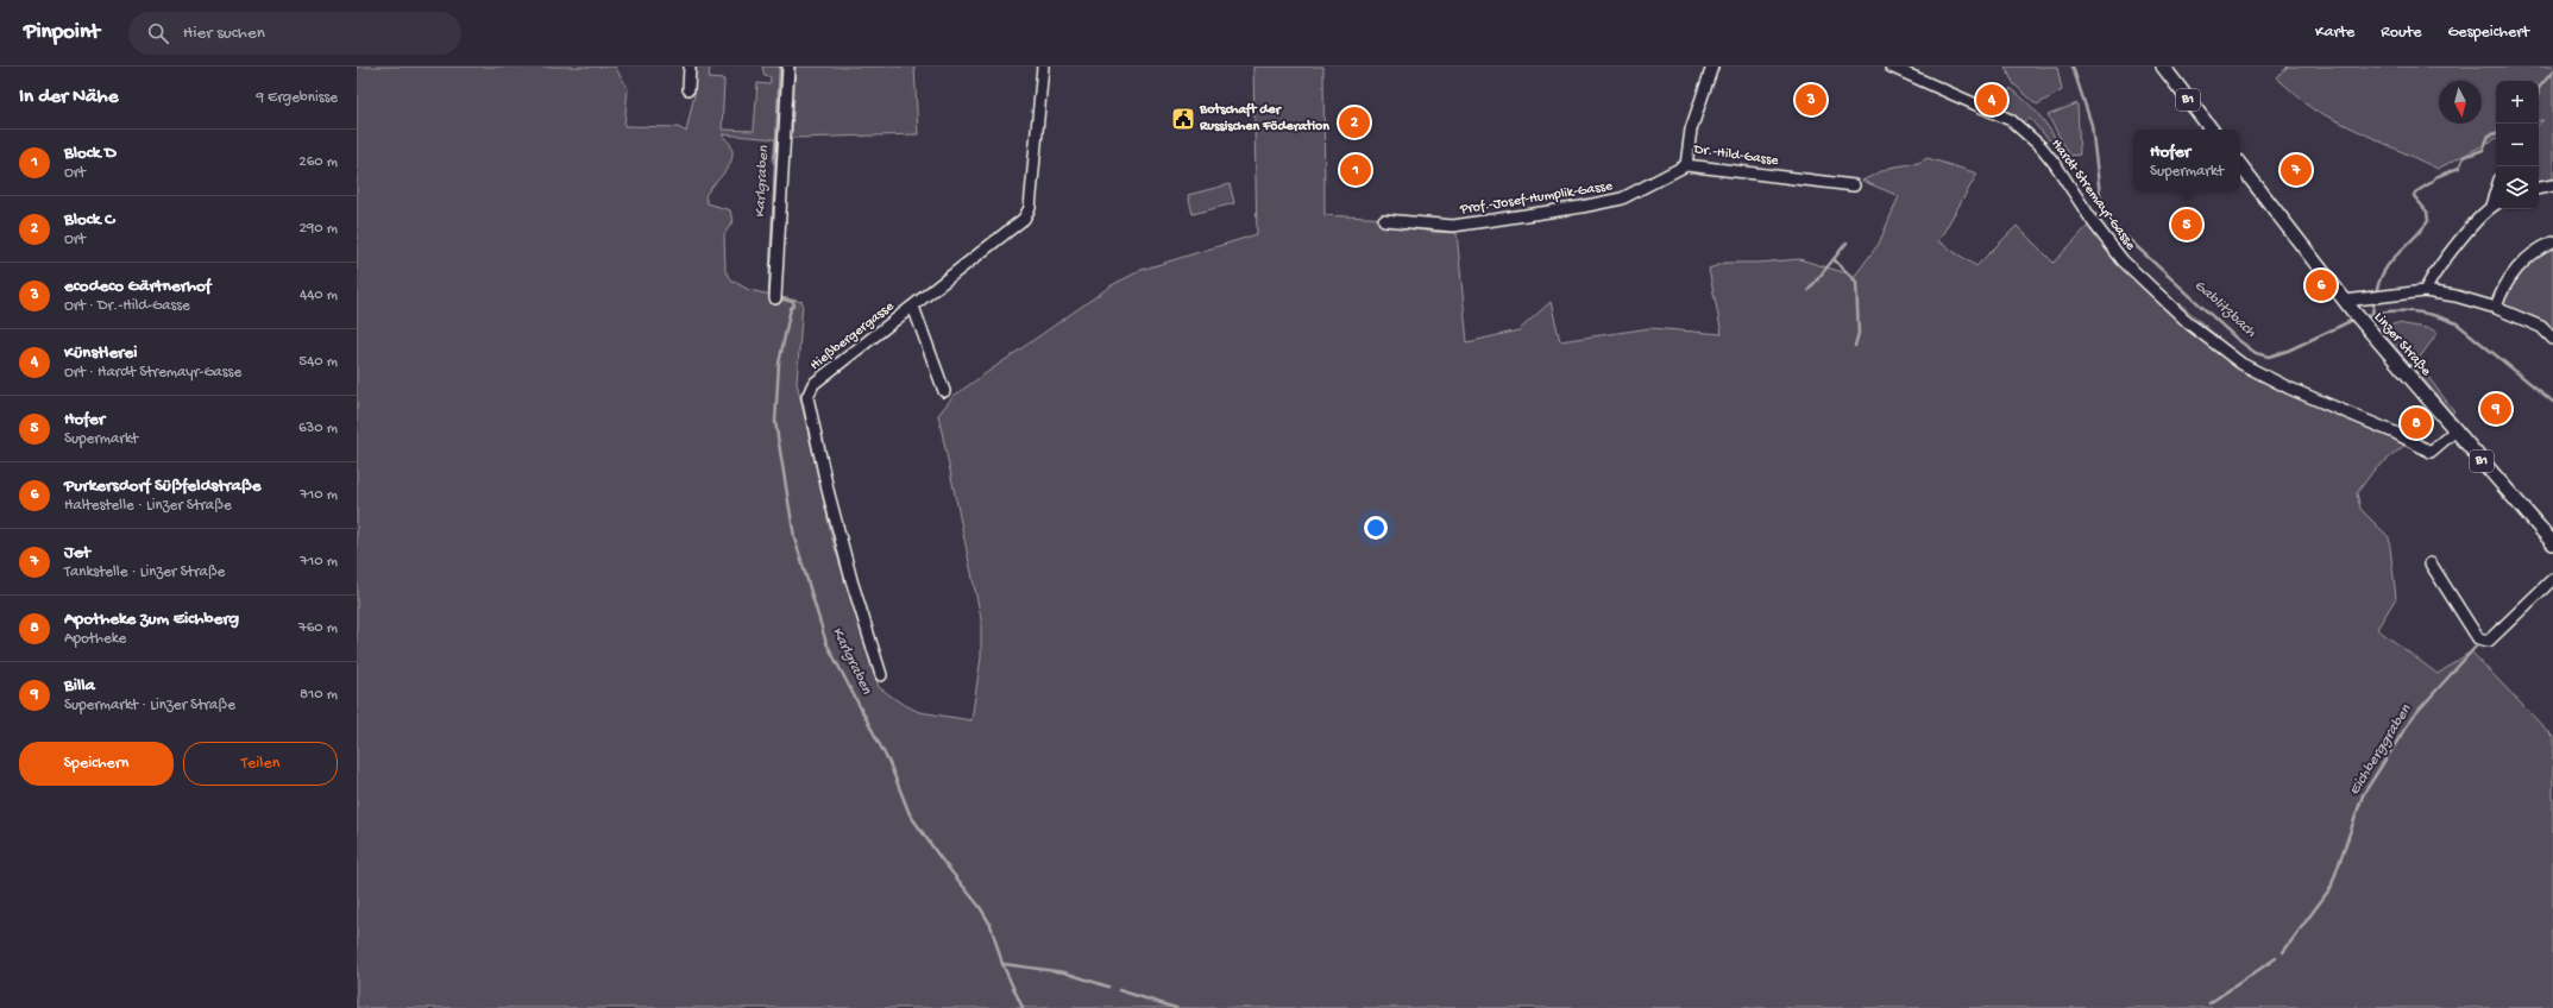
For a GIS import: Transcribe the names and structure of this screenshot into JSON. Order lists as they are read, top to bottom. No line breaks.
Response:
{"streets":{"main road":["B1","Linzer Straße"],"street":["Dr.-Hild-Gasse","Hardt Stremayr-Gasse","Prof.-Josef-Humplik-Gasse","Hießbergergasse"]},"crossings":[["Dr.-Hild-Gasse","Prof.-Josef-Humplik-Gasse"],["Hardt Stremayr-Gasse","Linzer Straße"]],"water":["Karlgraben","Gablitzbach","Eichberggraben"],"places":{"public building":["Botschaft der Russischen Föderation"]},"north":"bottom","page":{"header":"Pinpoint","search":"Hier suchen","nav":["Karte","Route","Gespeichert"],"heading":["In der Nähe","9 Ergebnisse"],"map_buttons":["+","−"],"pins":["3","4","2","1","7","5","6","9","8"],"list":[{"mark":"1","name":"Block D","note":"Ort","value":"260 m"},{"mark":"2","name":"Block C","note":"Ort","value":"290 m"},{"mark":"3","name":"ecodeco Gärtnerhof","note":"Ort · Dr.-Hild-Gasse","value":"440 m"},{"mark":"4","name":"Künstlerei","note":"Ort · Hardt Stremayr-Gasse","value":"540 m"},{"mark":"5","name":"Hofer","note":"Supermarkt","value":"630 m"},{"mark":"6","name":"Purkersdorf Süßfeldstraße","note":"Haltestelle · Linzer Straße","value":"710 m"},{"mark":"7","name":"Jet","note":"Tankstelle · Linzer Straße","value":"710 m"},{"mark":"8","name":"Apotheke zum Eichberg","note":"Apotheke","value":"760 m"},{"mark":"9","name":"Billa","note":"Supermarkt · Linzer Straße","value":"810 m"}],"popup":["Hofer","Supermarkt"],"buttons":["Speichern","Teilen"]}}
